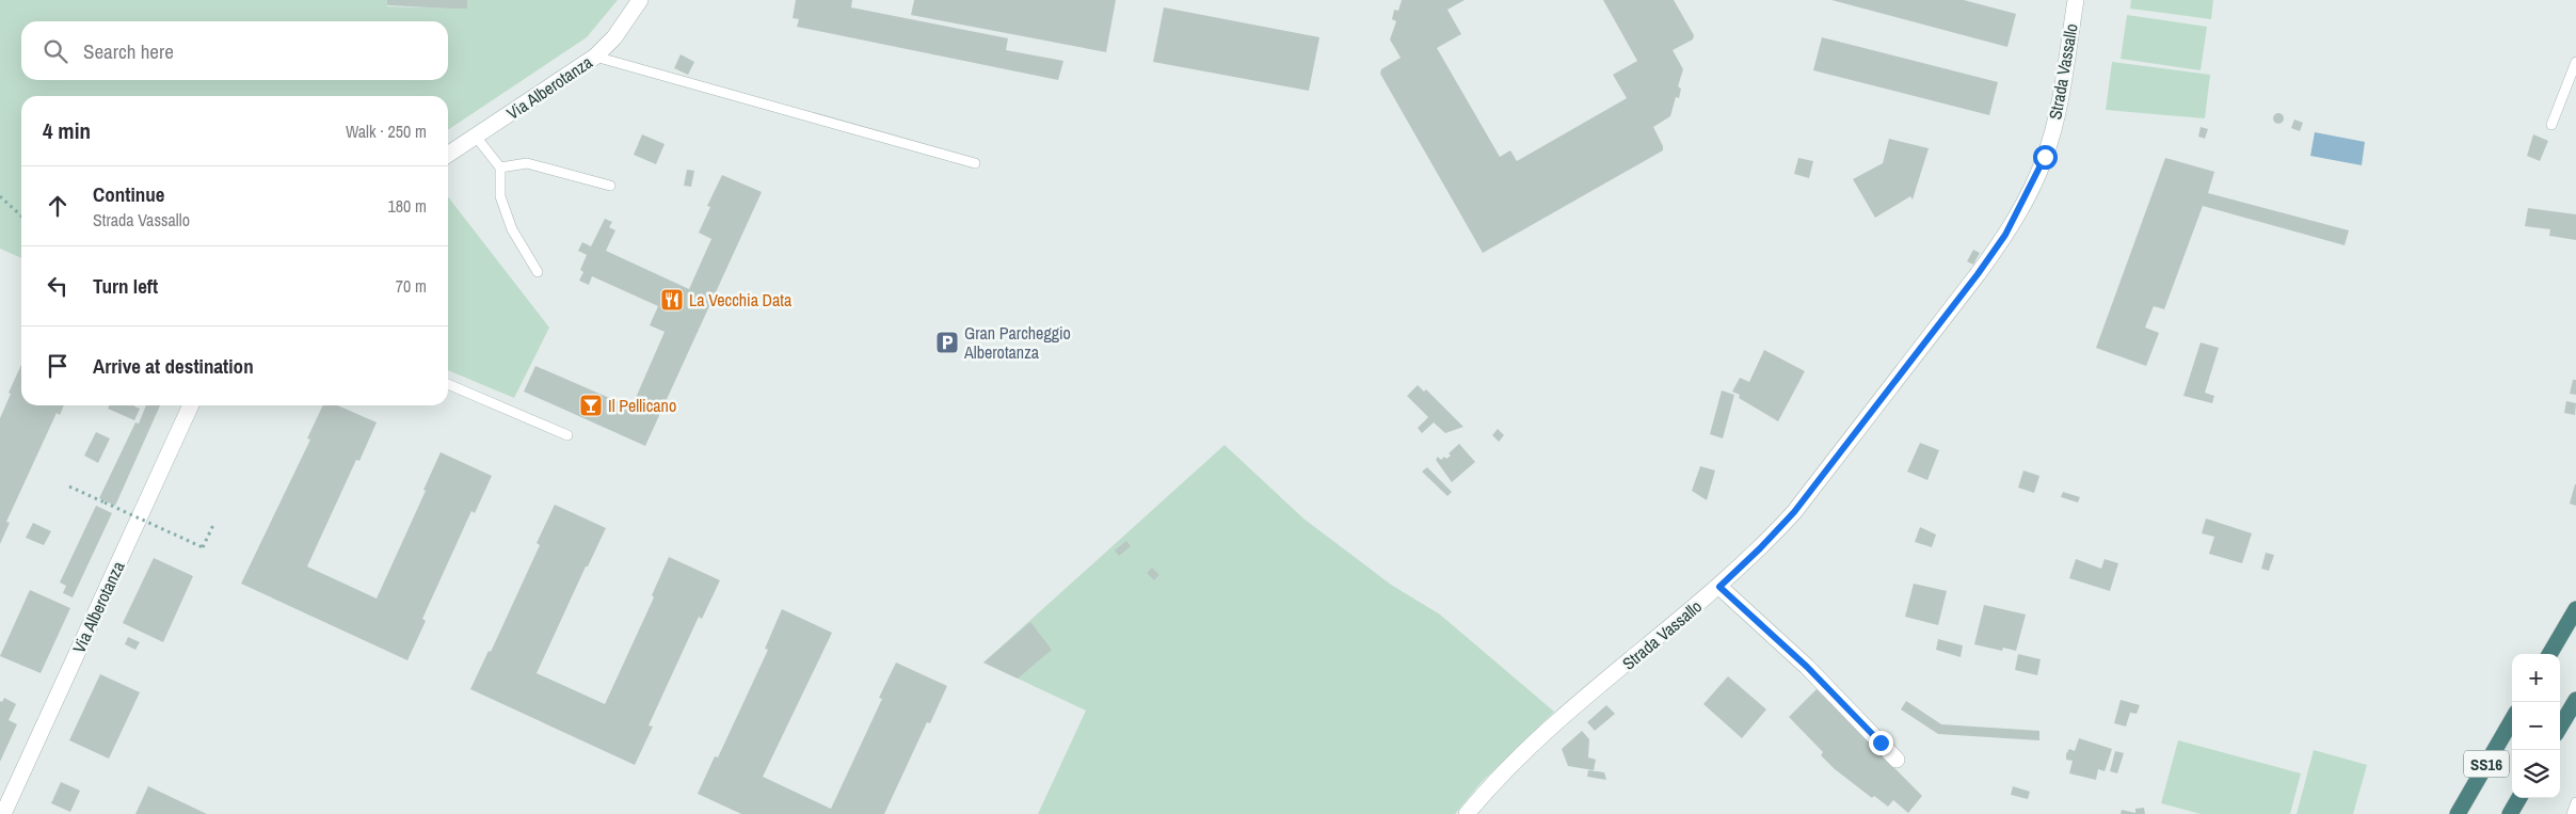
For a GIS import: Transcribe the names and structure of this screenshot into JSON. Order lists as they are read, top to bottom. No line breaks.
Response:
{"streets":{"highway":["SS16"],"street":["Strada Vassallo","Via Alberotanza"]},"places":{"restaurant":["La Vecchia Data"],"parking":["Gran Parcheggio Alberotanza"],"bar":["Il Pellicano"]},"page":{"search":"Search here","heading":["4 min","Walk · 250 m"],"list":[["Continue","Strada Vassallo","180 m"],["Turn left","70 m"],"Arrive at destination"],"map_buttons":["+","−"]}}
